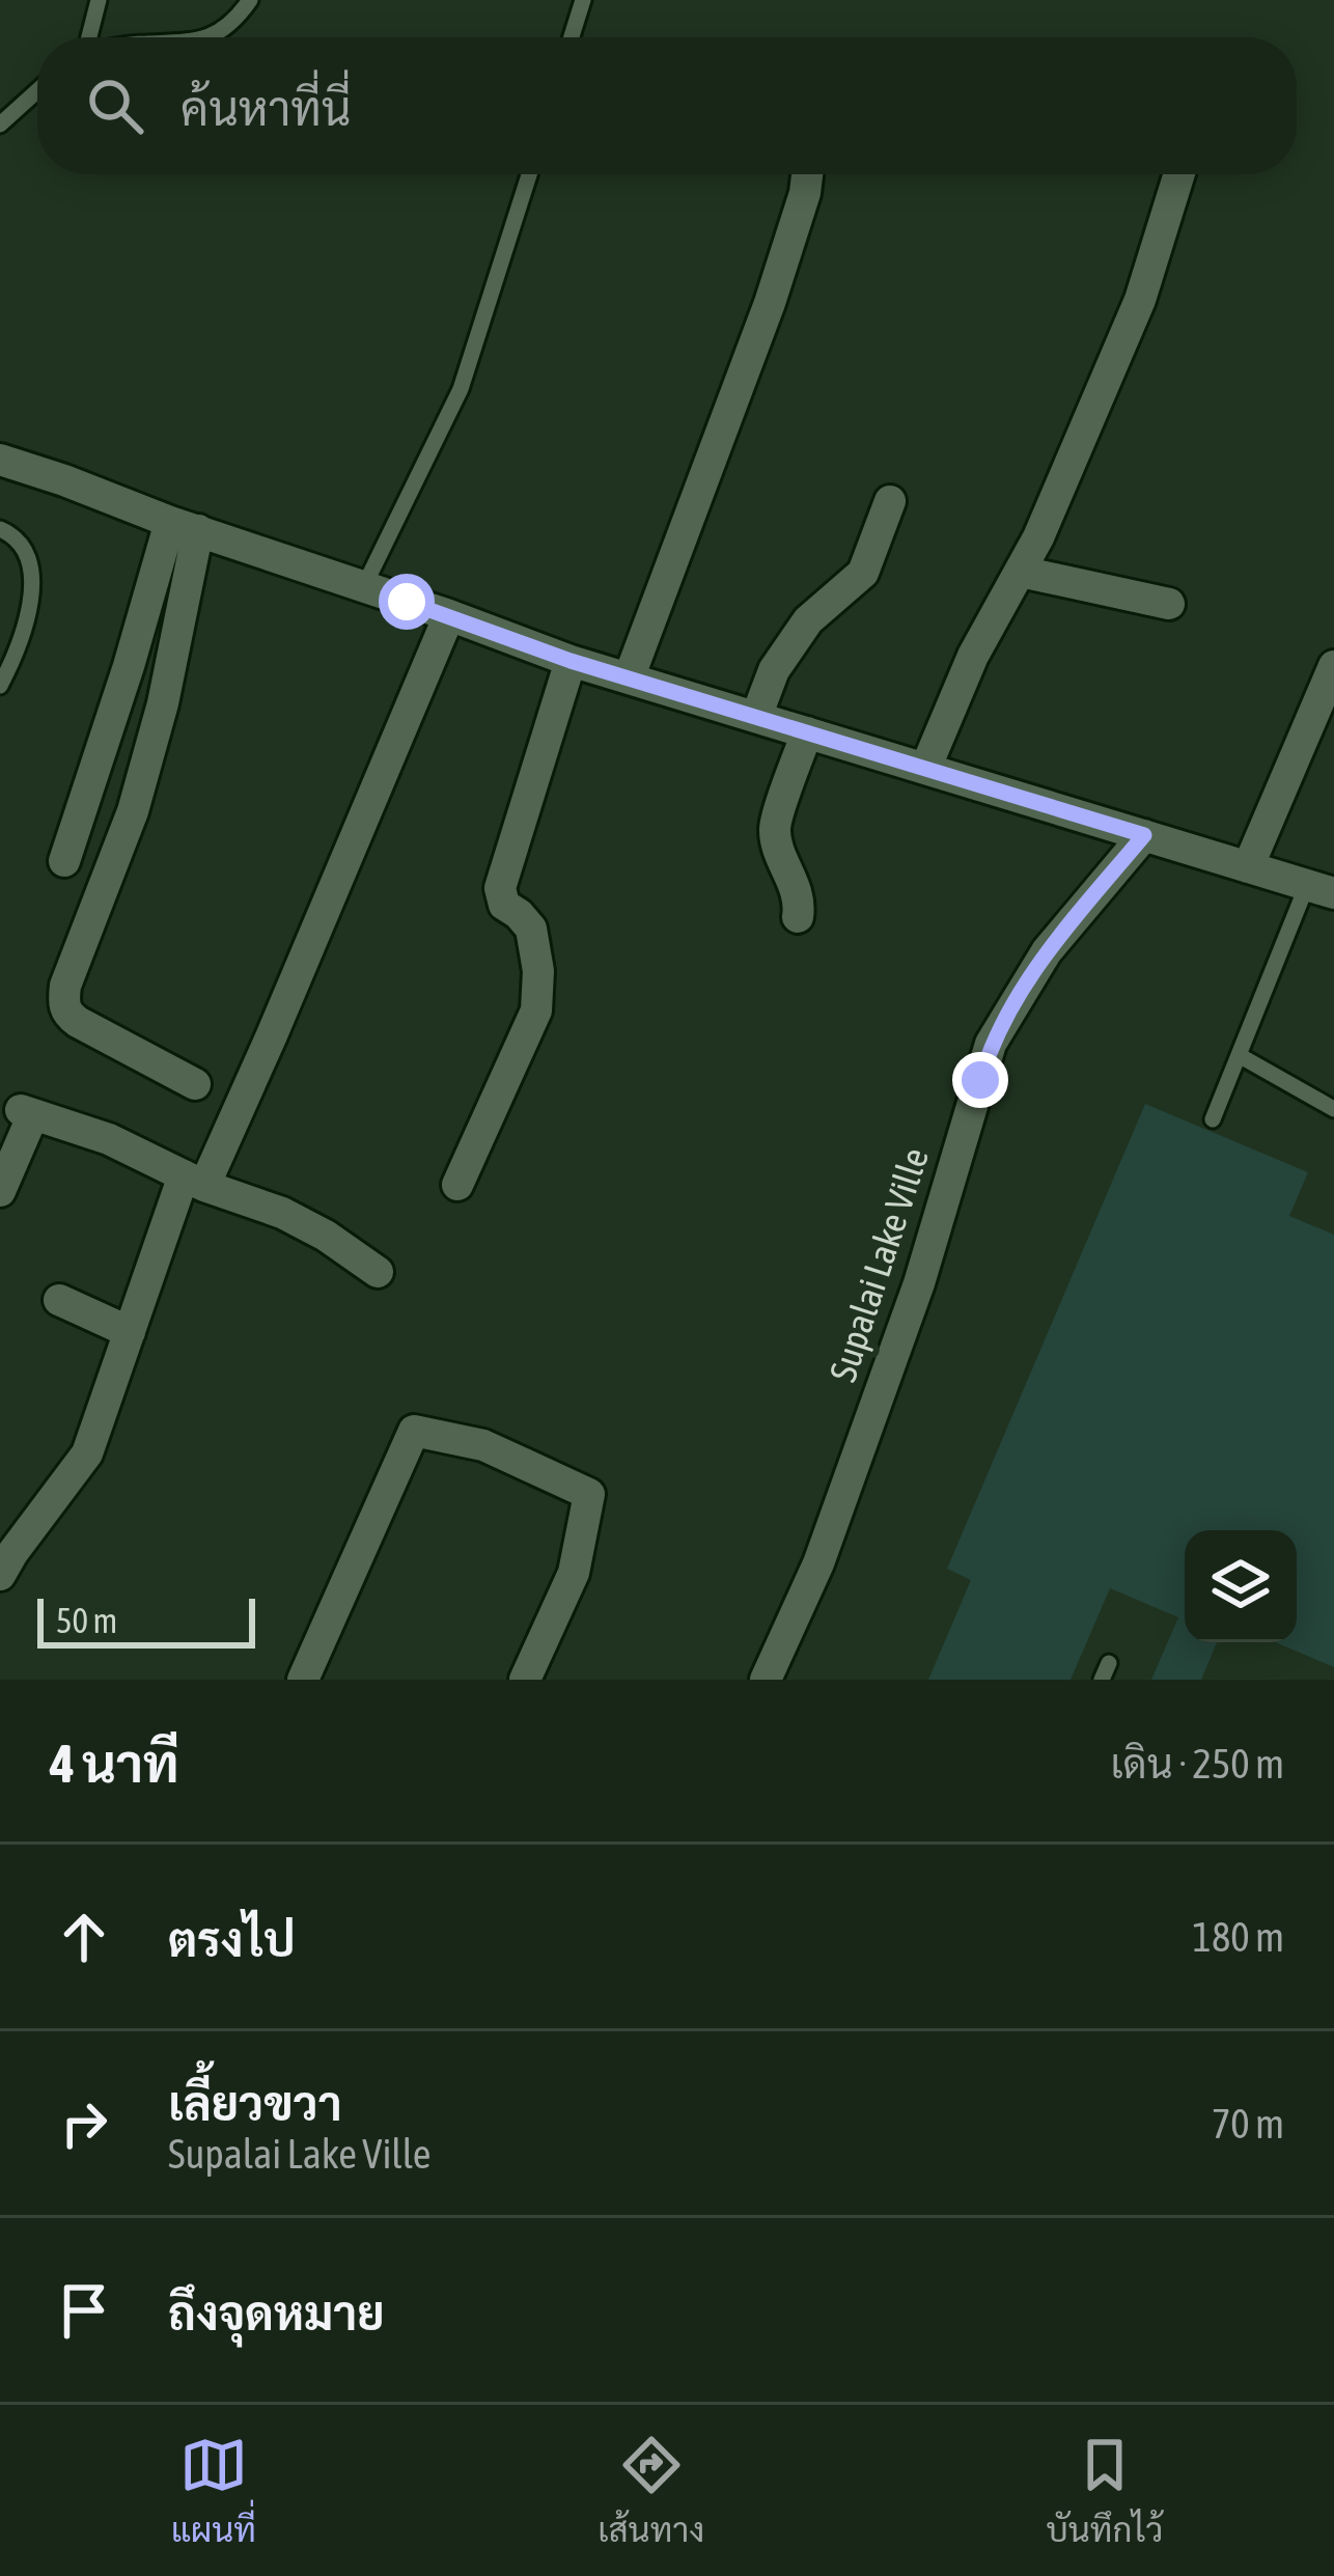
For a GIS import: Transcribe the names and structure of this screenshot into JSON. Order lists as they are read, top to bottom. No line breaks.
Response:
{"streets":{"street":["Supalai Lake Ville"]},"scale_bar":"50 m","page":{"search":"ค้นหาที่นี่","scale":"50 m","heading":["4 นาที","เดิน · 250 m"],"list":[["ตรงไป","180 m"],["เลี้ยวขวา","Supalai Lake Ville","70 m"],"ถึงจุดหมาย"],"nav":["แผนที่","เส้นทาง","บันทึกไว้"]}}
